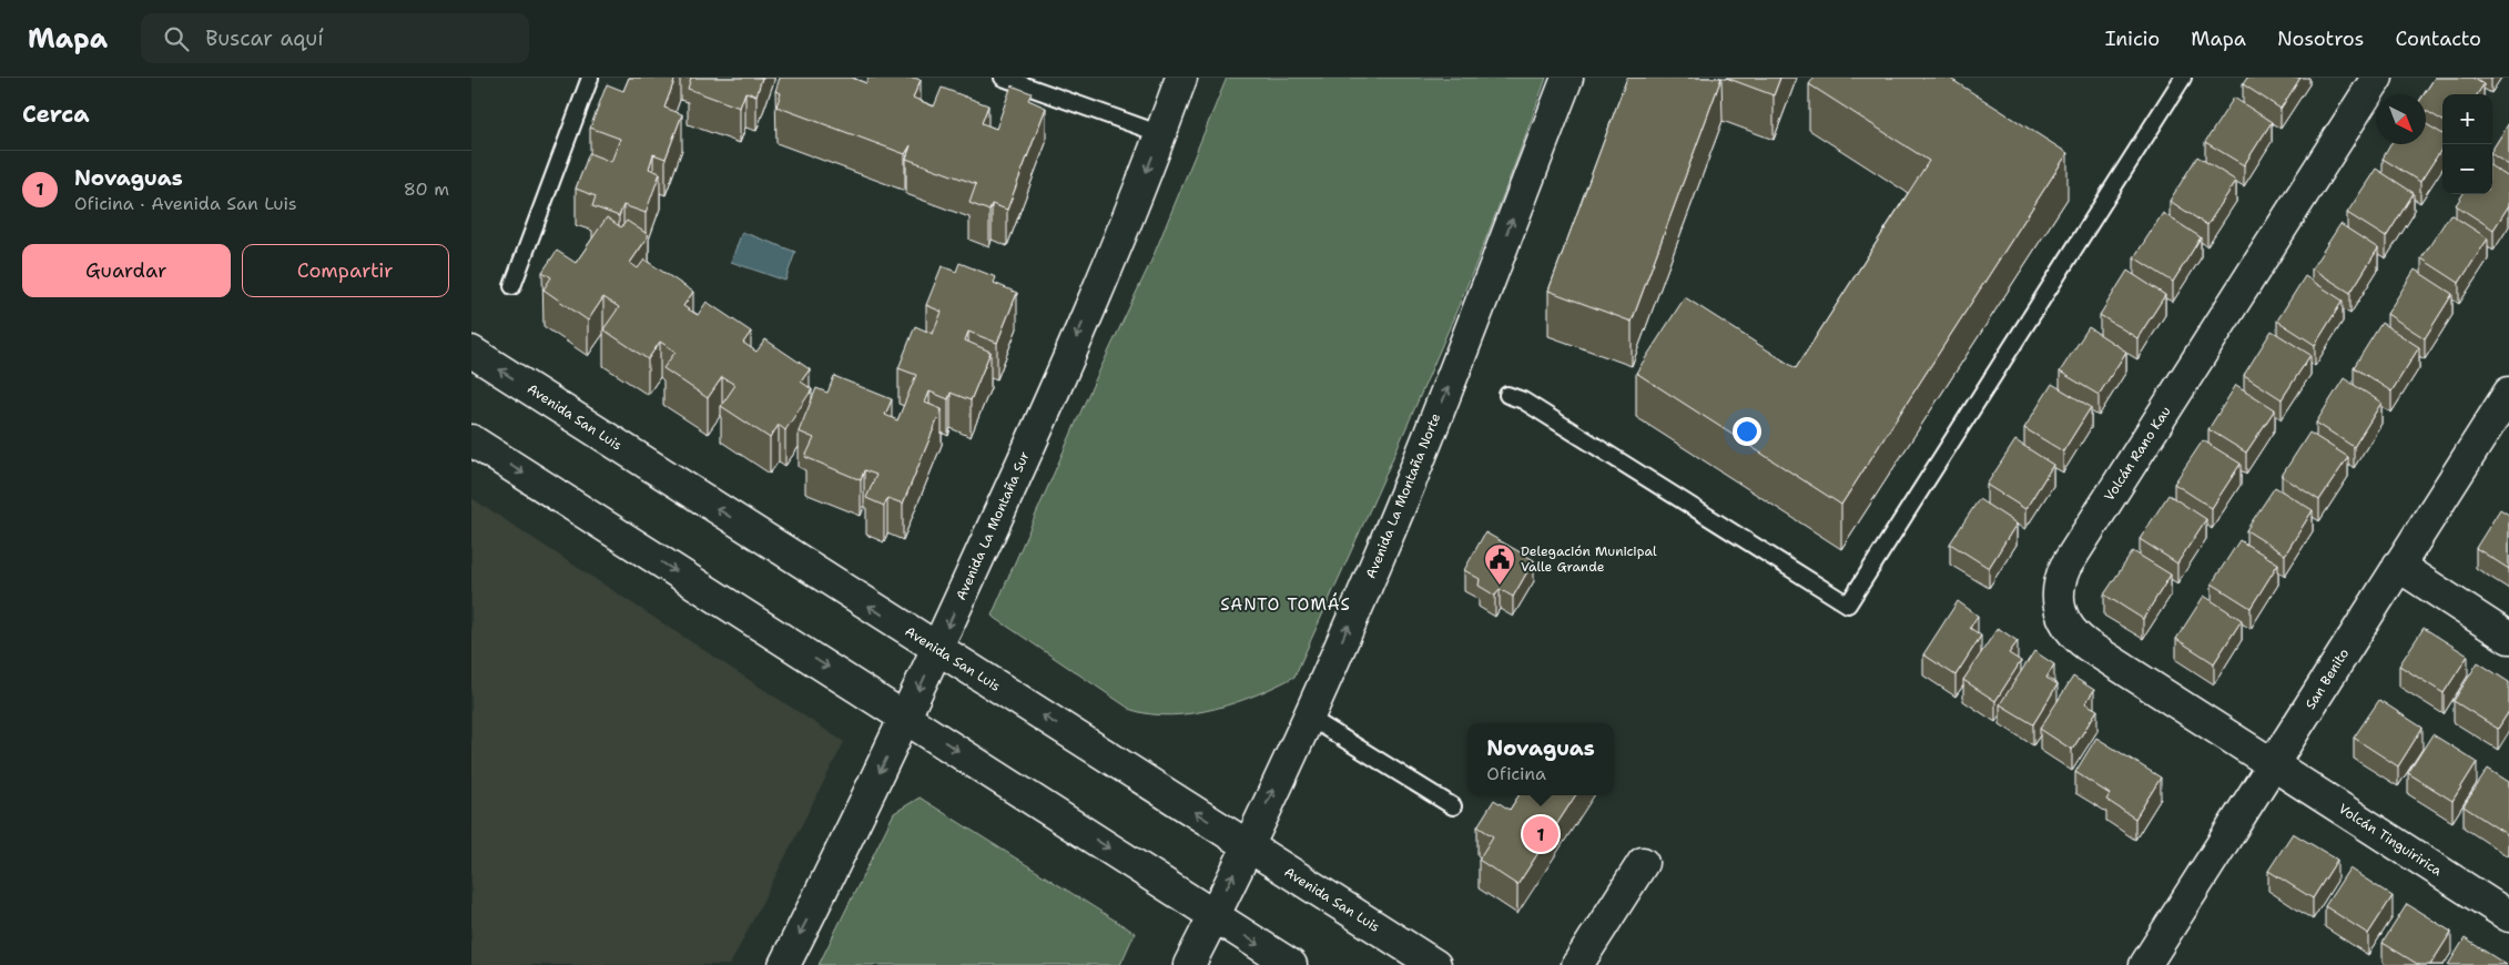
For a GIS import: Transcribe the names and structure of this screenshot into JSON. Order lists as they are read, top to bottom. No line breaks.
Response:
{"streets":{"street":["Avenida San Luis","Volcán Rano Kau","Avenida La Montaña Norte","Avenida La Montaña Sur","San Benito","Volcán Tinguiririca"]},"crossings":[["Avenida San Luis","Avenida La Montaña Norte"],["Avenida San Luis","Avenida La Montaña Sur"],["Volcán Rano Kau","San Benito"],["Volcán Rano Kau","Volcán Tinguiririca"],["San Benito","Volcán Tinguiririca"]],"one_way":["Avenida La Montaña Norte","Avenida La Montaña Sur"],"districts":["SANTO TOMÁS"],"places":{"public building":["Delegación Municipal Valle Grande"]},"north":"bottom right","page":{"header":"Mapa","search":"Buscar aquí","nav":["Inicio","Mapa","Nosotros","Contacto"],"heading":"Cerca","map_buttons":["+","−"],"list":[{"mark":"1","name":"Novaguas","note":"Oficina · Avenida San Luis","value":"80 m"}],"buttons":["Guardar","Compartir"],"popup":["Novaguas","Oficina"],"pins":"1"}}
